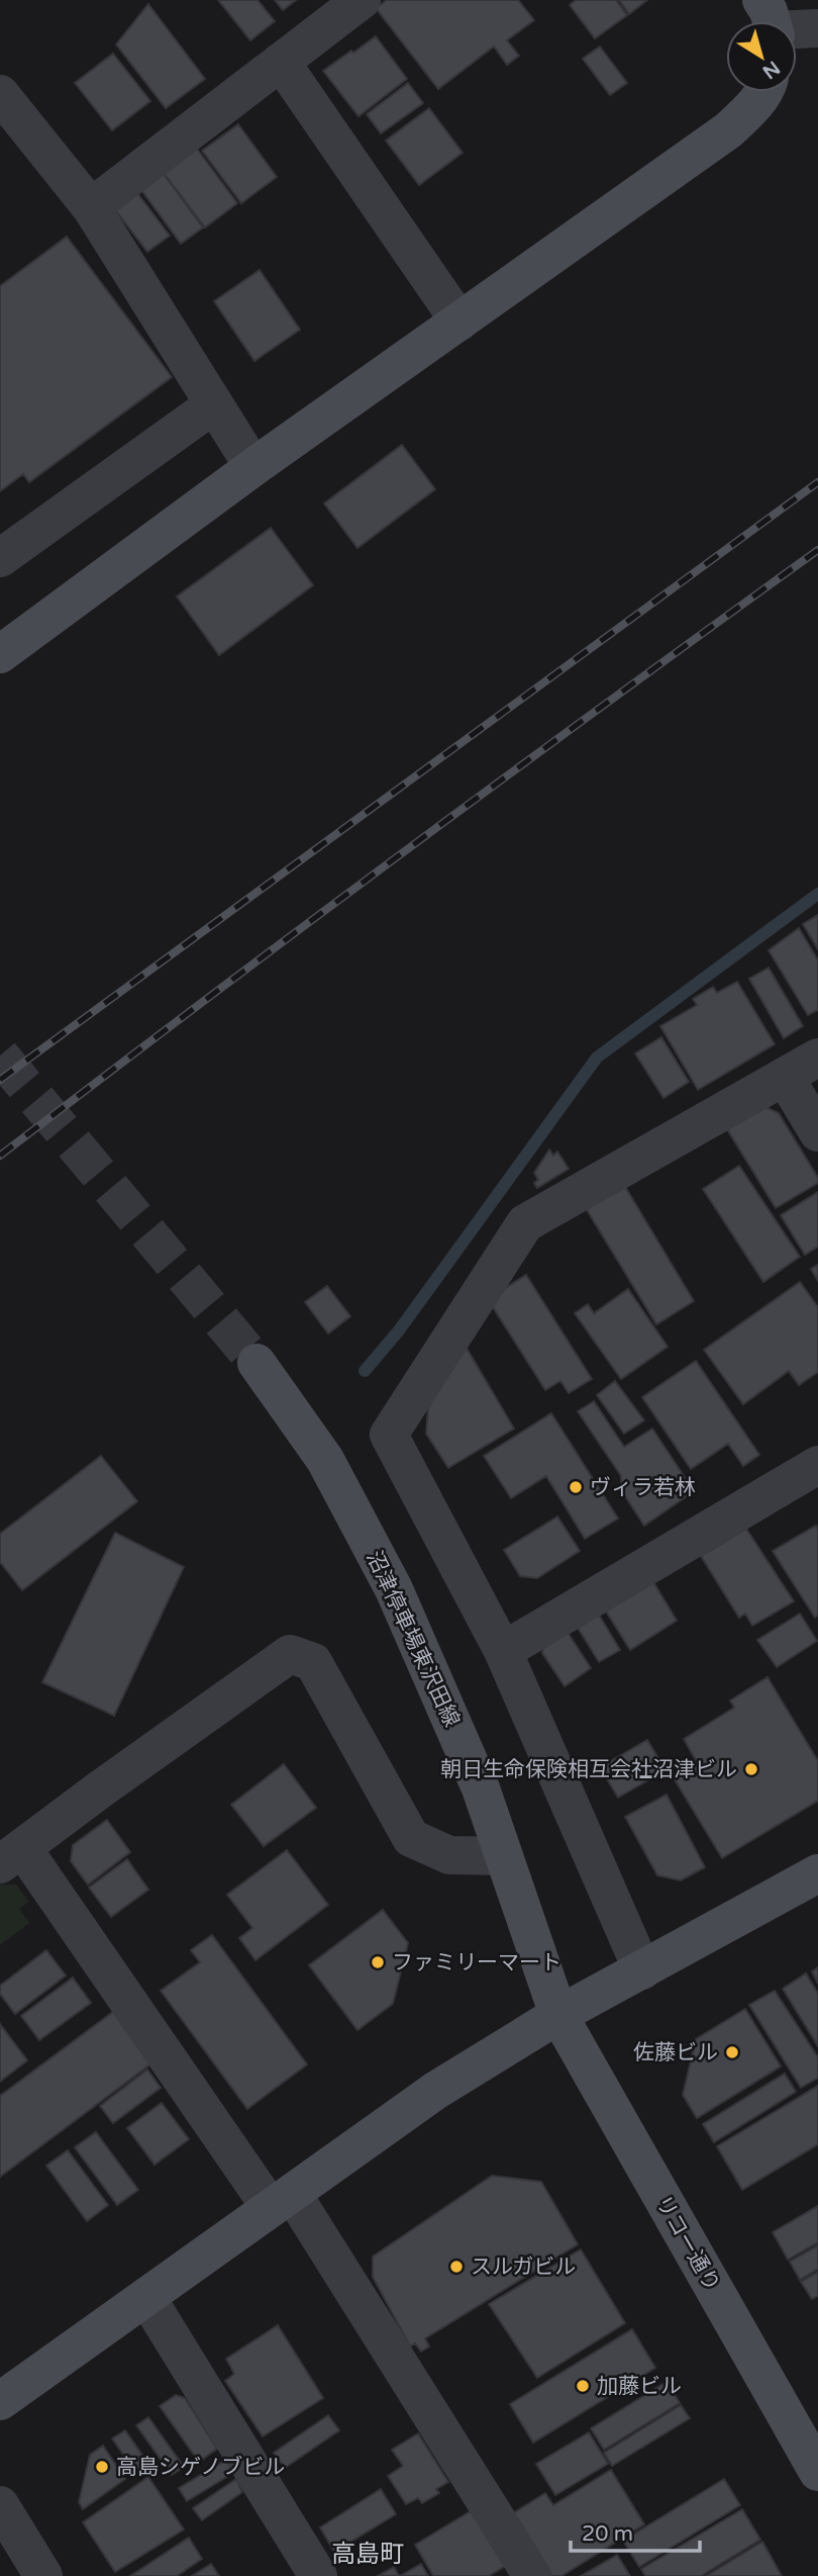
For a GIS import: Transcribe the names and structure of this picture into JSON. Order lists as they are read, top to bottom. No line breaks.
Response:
{"streets":{"street":["沼津停車場東沢田線","リコー通り"]},"crossings":[["沼津停車場東沢田線","リコー通り"]],"districts":["高島町"],"places":["ヴィラ若林","朝日生命保険相互会社沼津ビル","ファミリーマート","佐藤ビル","スルガビル","加藤ビル","高島シゲノブビル"],"scale_bar":"20 m","north":"bottom right"}
